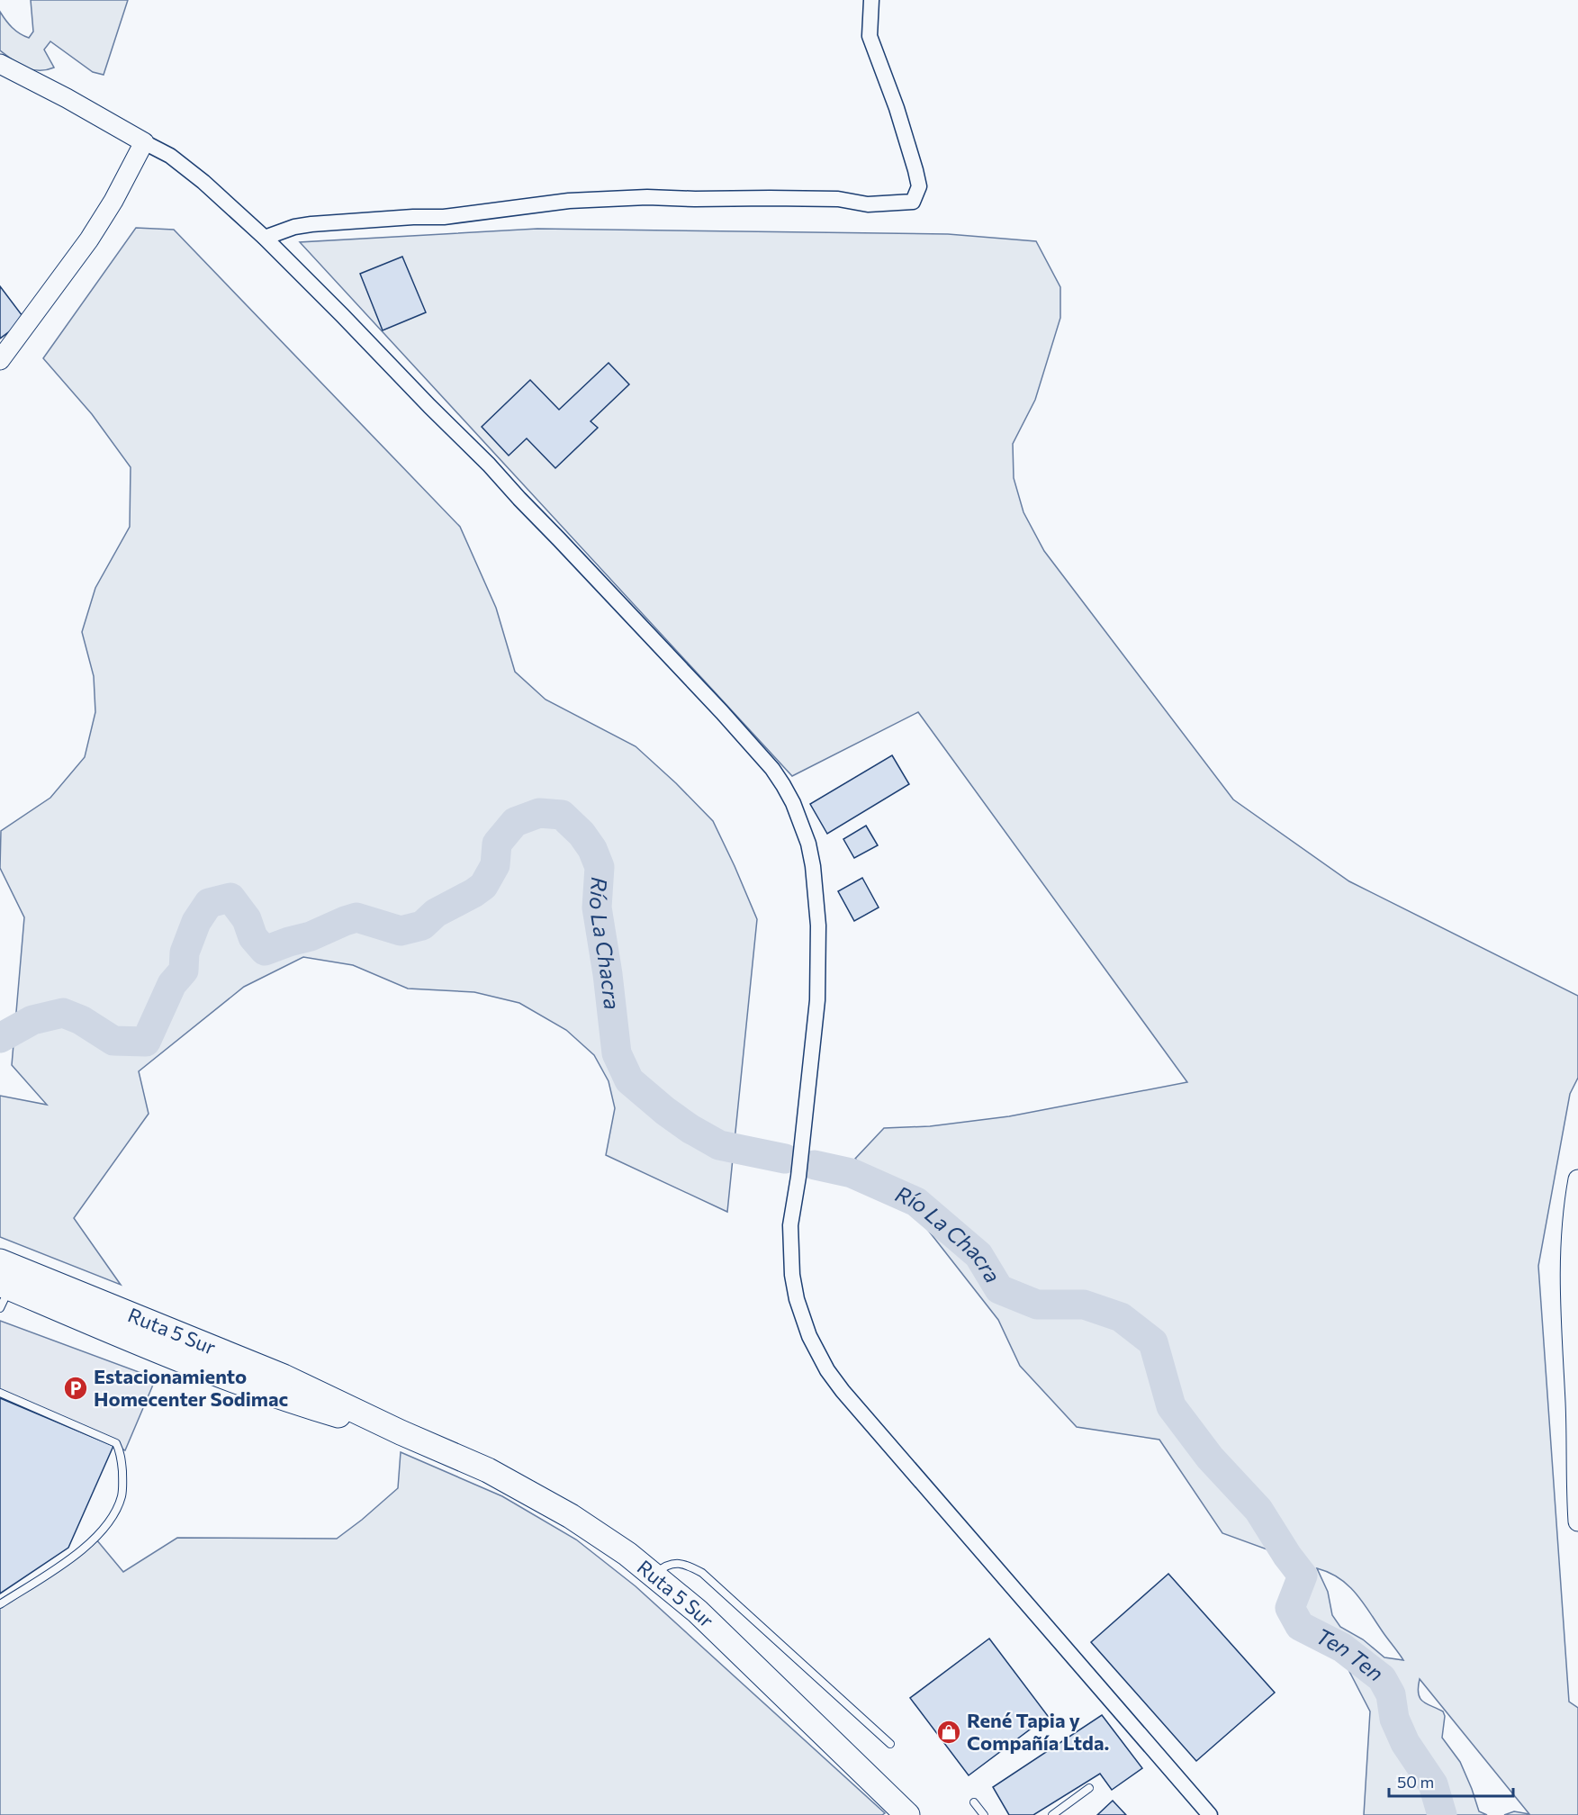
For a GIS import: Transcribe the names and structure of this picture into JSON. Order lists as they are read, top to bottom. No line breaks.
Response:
{"streets":{"highway":["Ruta 5 Sur"]},"water":["Río La Chacra","Ten Ten"],"places":{"parking":["Estacionamiento Homecenter Sodimac"],"shop":["René Tapia y Compañía Ltda."]},"scale_bar":"50 m"}
